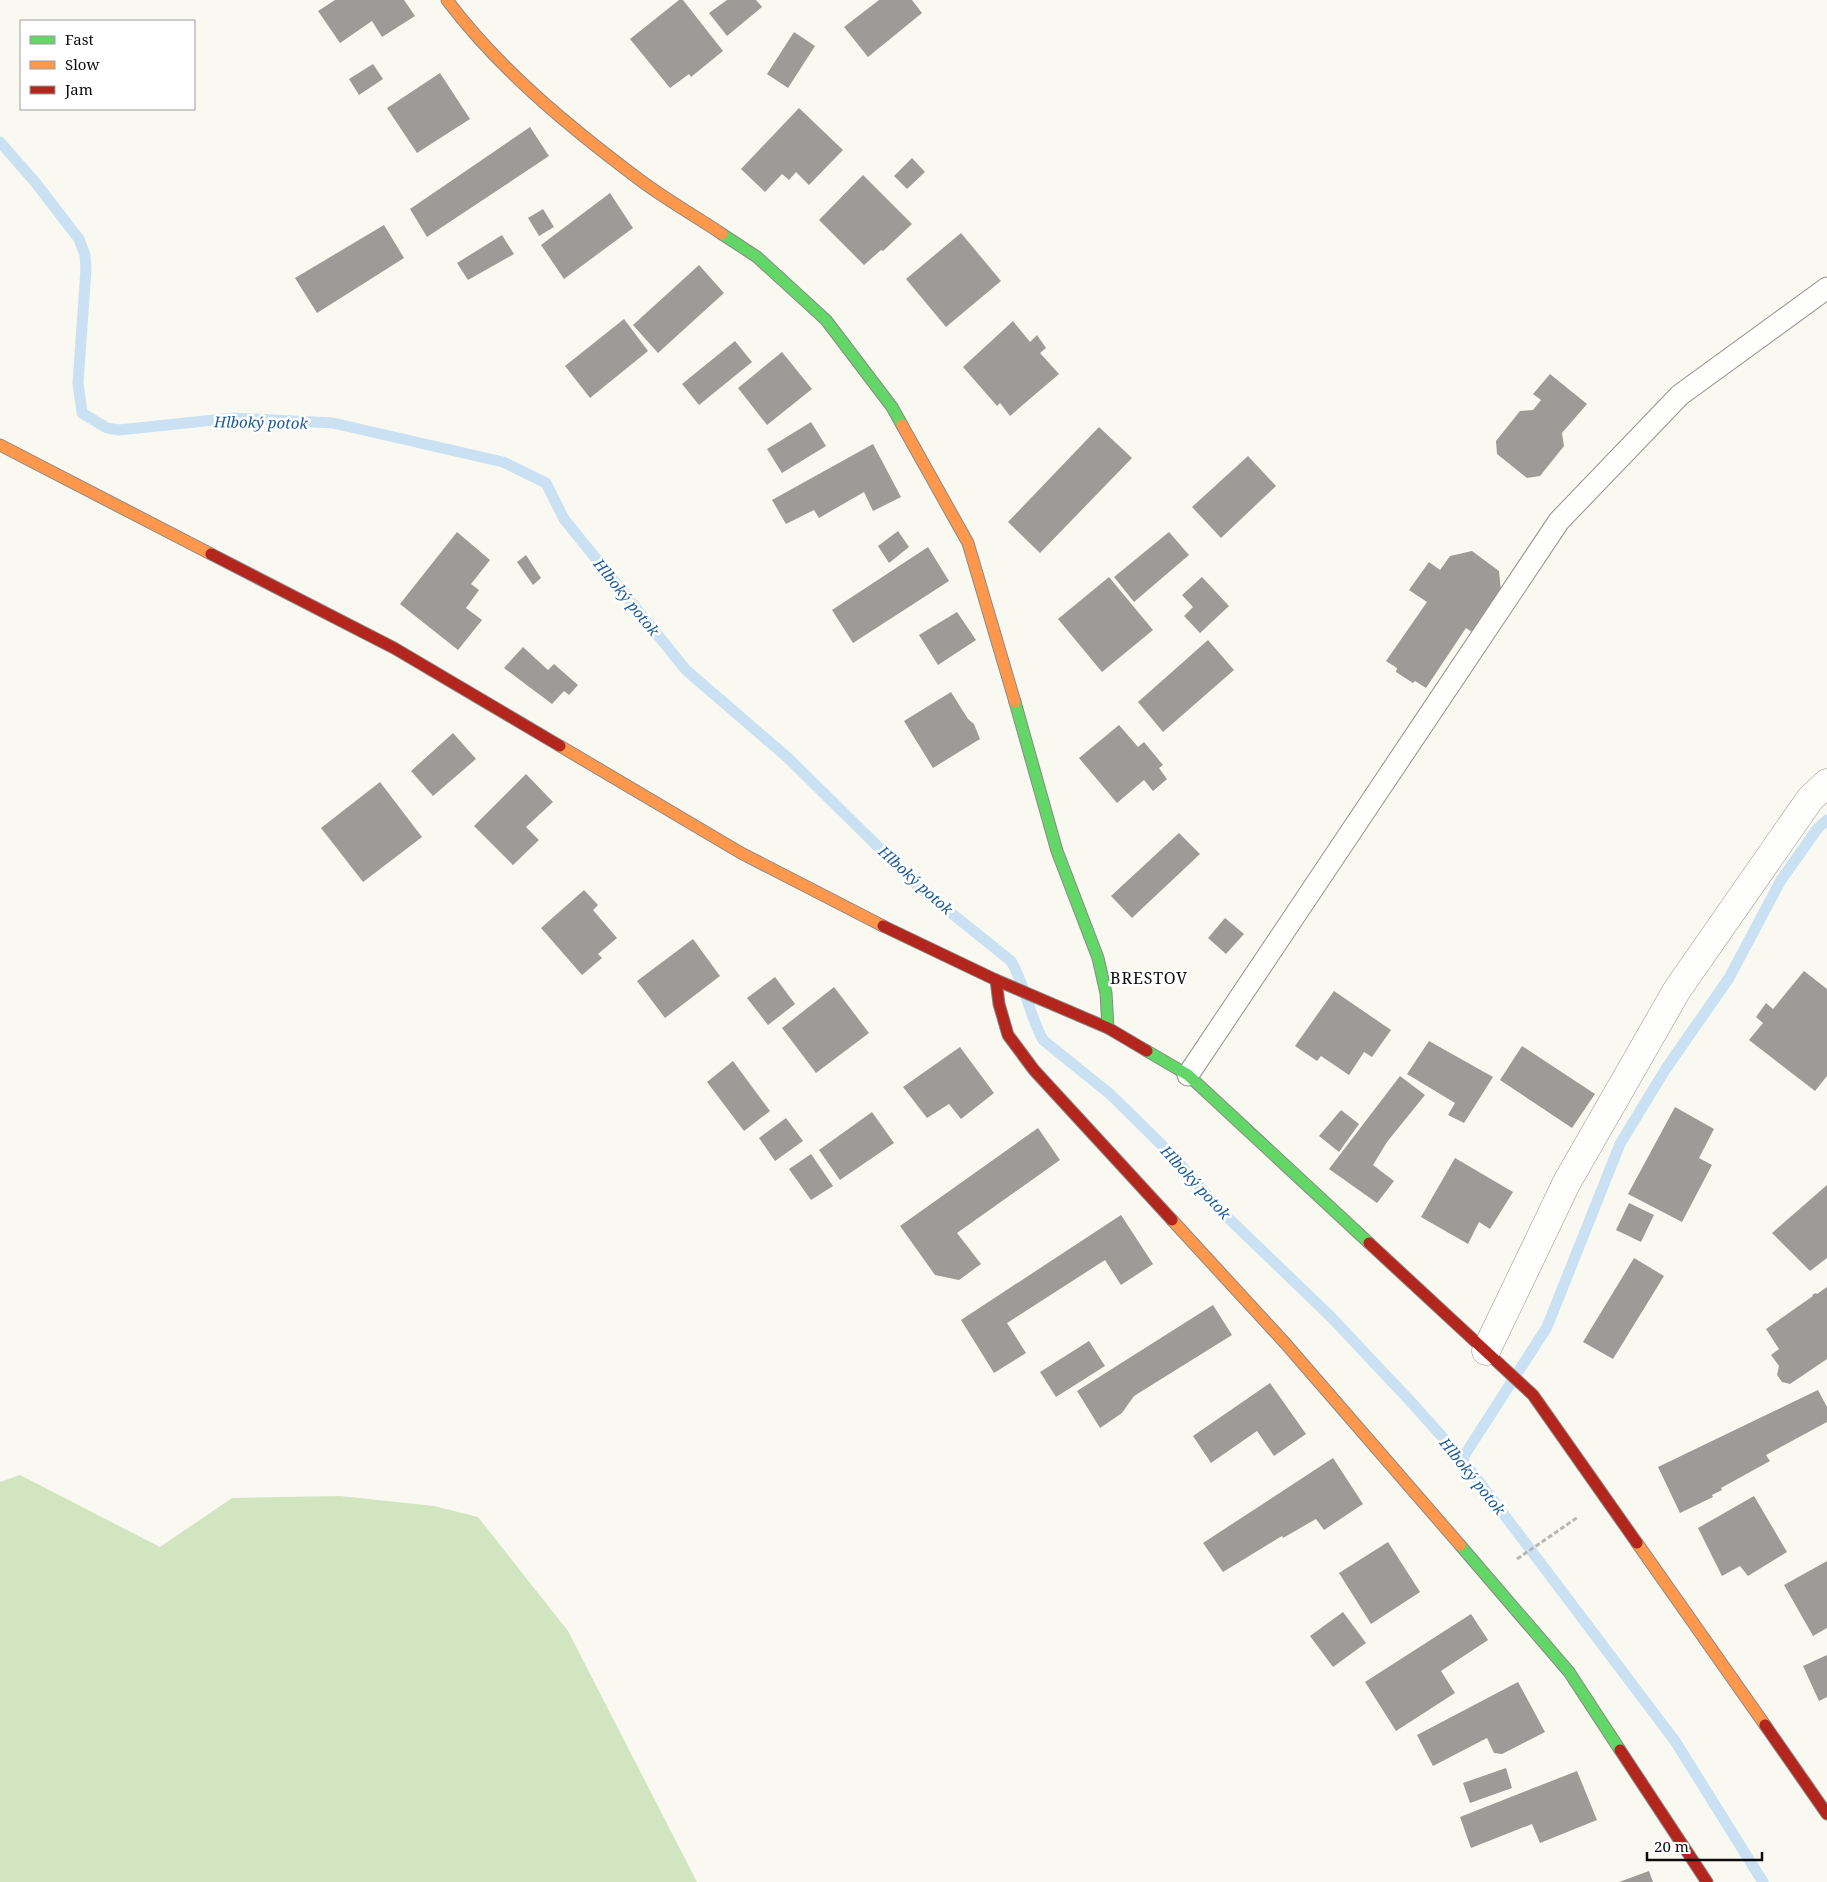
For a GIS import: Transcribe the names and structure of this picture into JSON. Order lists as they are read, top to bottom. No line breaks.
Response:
{"districts":["BRESTOV"],"water":["Hlboký potok"],"legend":["Fast","Slow","Jam"],"scale_bar":"20 m"}
